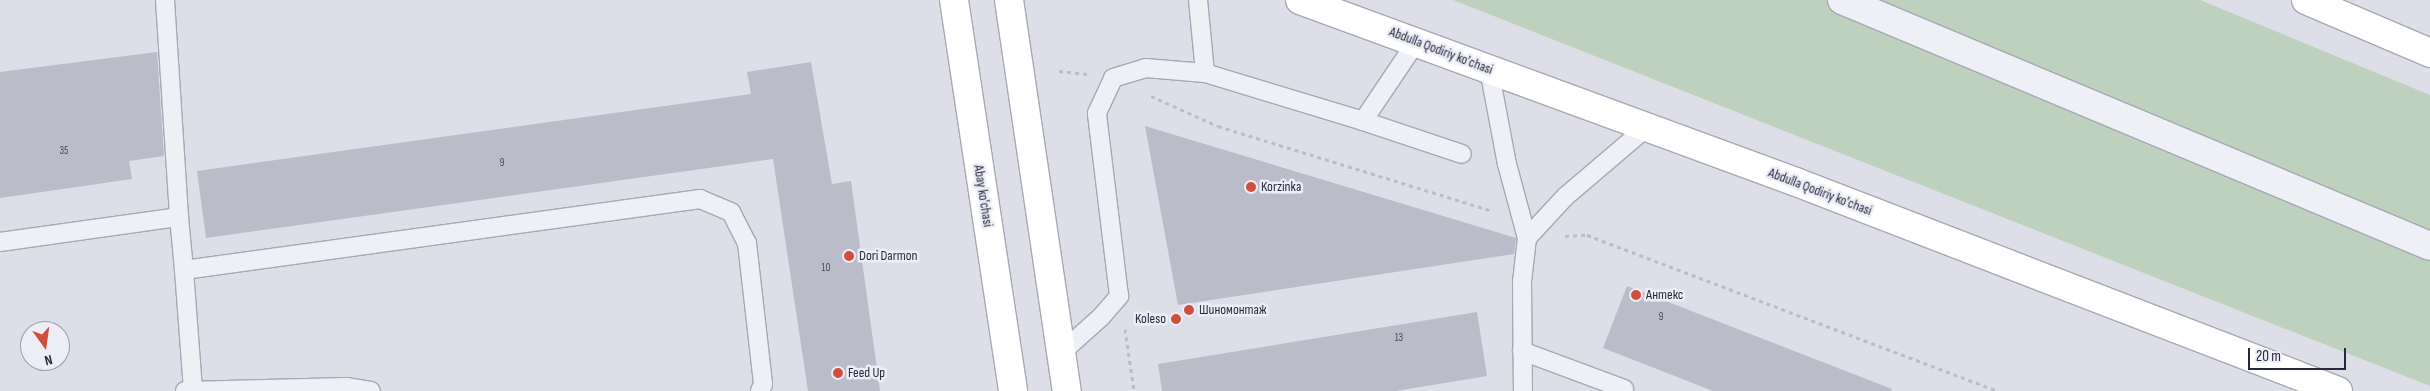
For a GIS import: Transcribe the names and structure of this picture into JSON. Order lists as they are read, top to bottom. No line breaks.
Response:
{"streets":{"main road":["Abdulla Qodiriy ko'chasi","Abay ko'chasi"]},"places":["Korzinka","Dori Darmon","Антекс","Шиномонтаж","Koleso","Feed Up"],"house_numbers":["35","9","10","9","13"],"scale_bar":"20 m","north":"bottom"}
